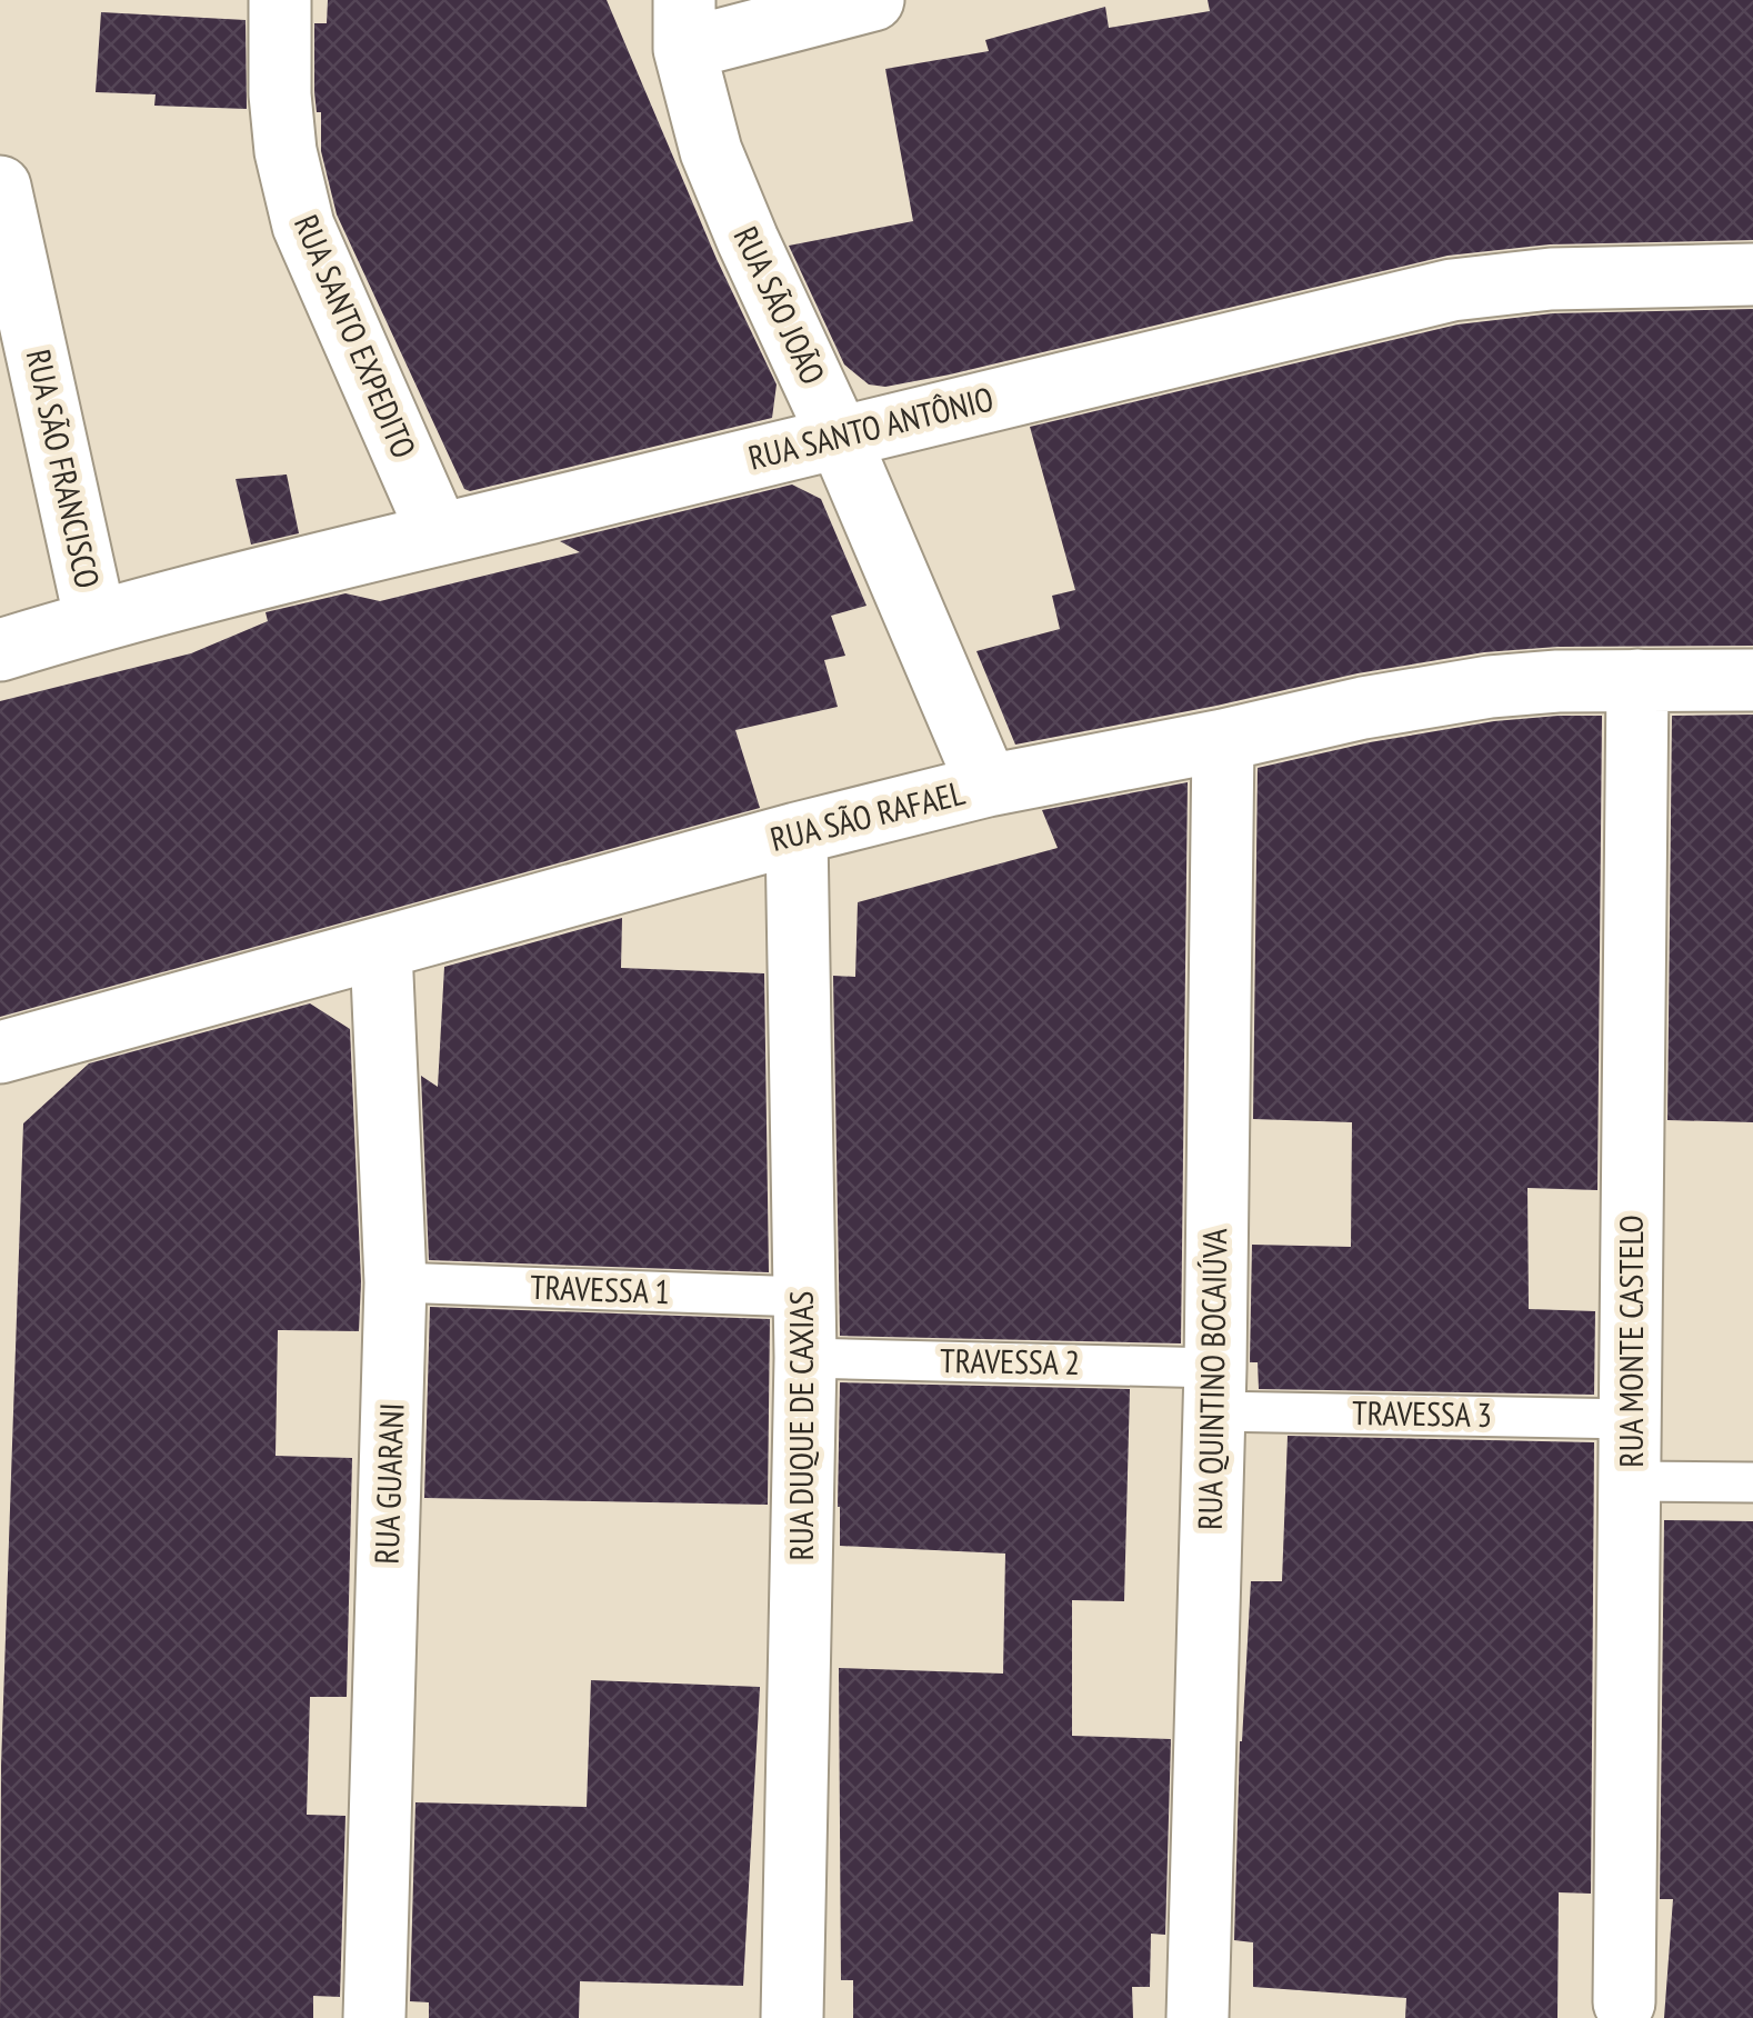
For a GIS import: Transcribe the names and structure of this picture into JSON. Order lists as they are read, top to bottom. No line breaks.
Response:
{"streets":{"street":["RUA SÃO JOÃO","RUA SANTO EXPEDITO","RUA SANTO ANTÔNIO","RUA SÃO FRANCISCO","RUA SÃO RAFAEL","RUA MONTE CASTELO","RUA QUINTINO BOCAIÚVA","RUA DUQUE DE CAXIAS","RUA GUARANI"],"lane":["TRAVESSA 1","TRAVESSA 2","TRAVESSA 3"]},"crossings":[["RUA SÃO JOÃO","RUA SANTO ANTÔNIO"],["RUA SÃO JOÃO","RUA SÃO RAFAEL"],["RUA SANTO EXPEDITO","RUA SANTO ANTÔNIO"],["RUA SANTO ANTÔNIO","RUA SÃO FRANCISCO"],["RUA SÃO RAFAEL","RUA MONTE CASTELO"],["RUA SÃO RAFAEL","RUA QUINTINO BOCAIÚVA"],["RUA SÃO RAFAEL","RUA DUQUE DE CAXIAS"],["RUA SÃO RAFAEL","RUA GUARANI"],["TRAVESSA 1","RUA DUQUE DE CAXIAS"],["TRAVESSA 1","RUA GUARANI"],["RUA MONTE CASTELO","TRAVESSA 3"],["TRAVESSA 2","RUA QUINTINO BOCAIÚVA"],["TRAVESSA 2","TRAVESSA 3"],["TRAVESSA 2","RUA DUQUE DE CAXIAS"],["RUA QUINTINO BOCAIÚVA","TRAVESSA 3"]]}
